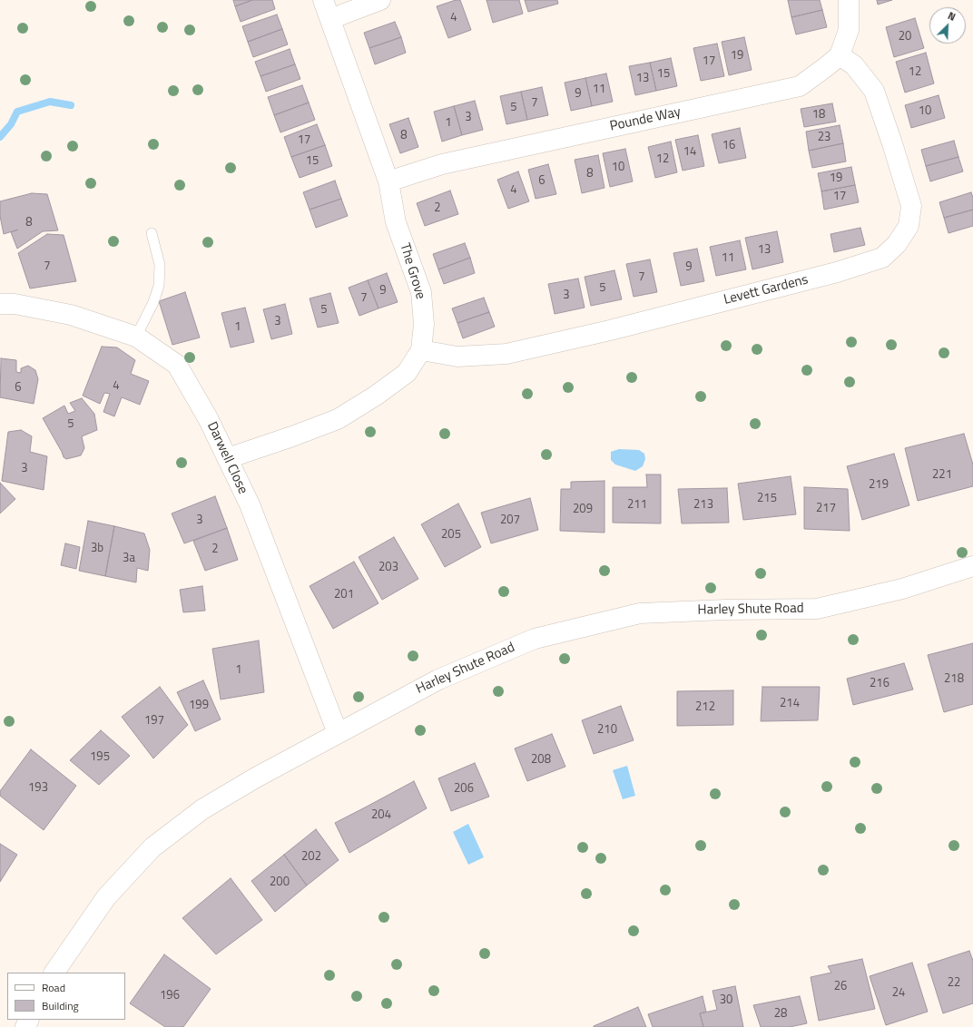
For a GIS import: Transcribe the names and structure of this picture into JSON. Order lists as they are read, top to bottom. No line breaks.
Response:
{"streets":{"street":["Pounde Way","The Grove","Levett Gardens","Darwell Close","Harley Shute Road"]},"crossings":[["Pounde Way","The Grove"],["Pounde Way","Levett Gardens"],["The Grove","Levett Gardens"],["The Grove","Darwell Close"],["Darwell Close","Harley Shute Road"]],"house_numbers":["4","20","19","17","12","15","13","11","9","7","5","10","18","3","1","8","23","17","16","14","12","15","10","8","19","6","4","17","2","8","13","11","7","9","7","5","9","3","7","5","3","1","4","6","5","3","221","219","215","211","213","217","209","3","207","205","3b","2","3a","203","201","1","218","216","214","199","212","197","210","195","208","193","206","204","202","200","22","26","24","196","30","28"],"legend":["Road","Building"],"north":"top right"}
